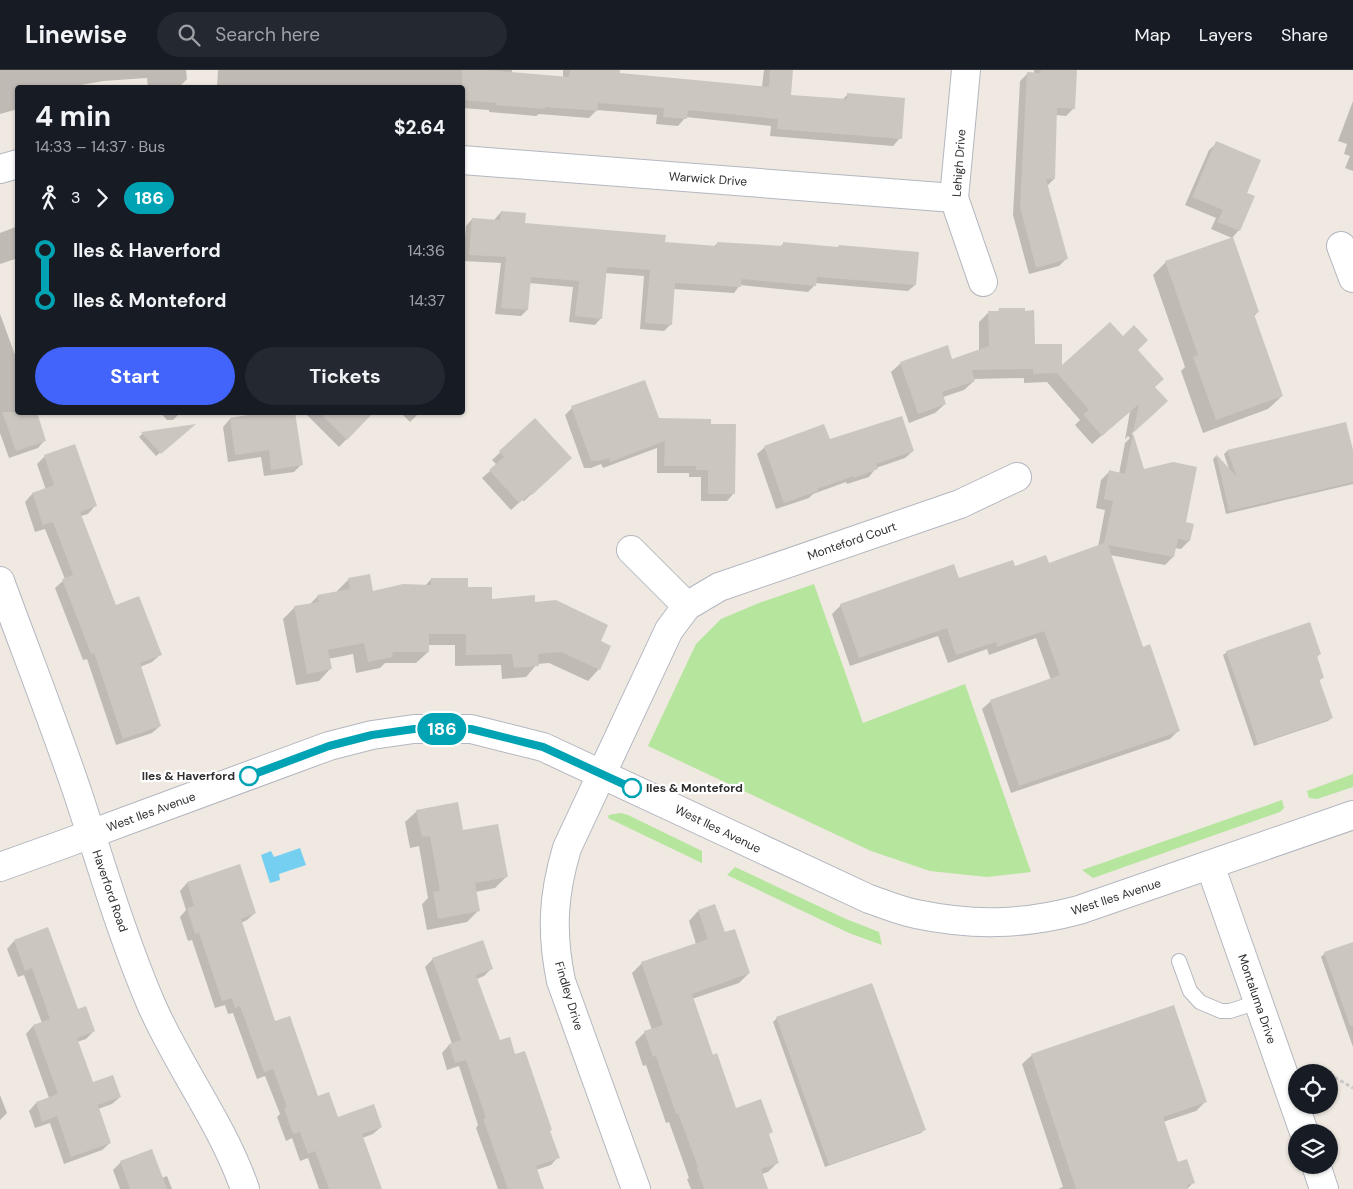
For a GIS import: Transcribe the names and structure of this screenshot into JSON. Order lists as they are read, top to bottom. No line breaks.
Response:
{"streets":{"street":["Lehigh Drive","Warwick Drive","Monteford Court","West Iles Avenue","Haverford Road","Findley Drive","Montaluma Drive"]},"crossings":[["Lehigh Drive","Warwick Drive"],["Monteford Court","West Iles Avenue"],["Monteford Court","Findley Drive"],["West Iles Avenue","Haverford Road"],["West Iles Avenue","Findley Drive"],["West Iles Avenue","Montaluma Drive"]],"places":["Iles & Haverford","Iles & Monteford"],"lines":["bus line 186"],"page":{"header":"Linewise","search":"Search here","nav":["Map","Layers","Share"],"on_map":"186","heading":["4 min","14:33 – 14:37 · Bus","$2.64"],"legs":["3","186"],"list":[{"name":"Iles & Haverford","value":"14:36"},{"name":"Iles & Monteford","value":"14:37"}],"buttons":["Start","Tickets"]}}
